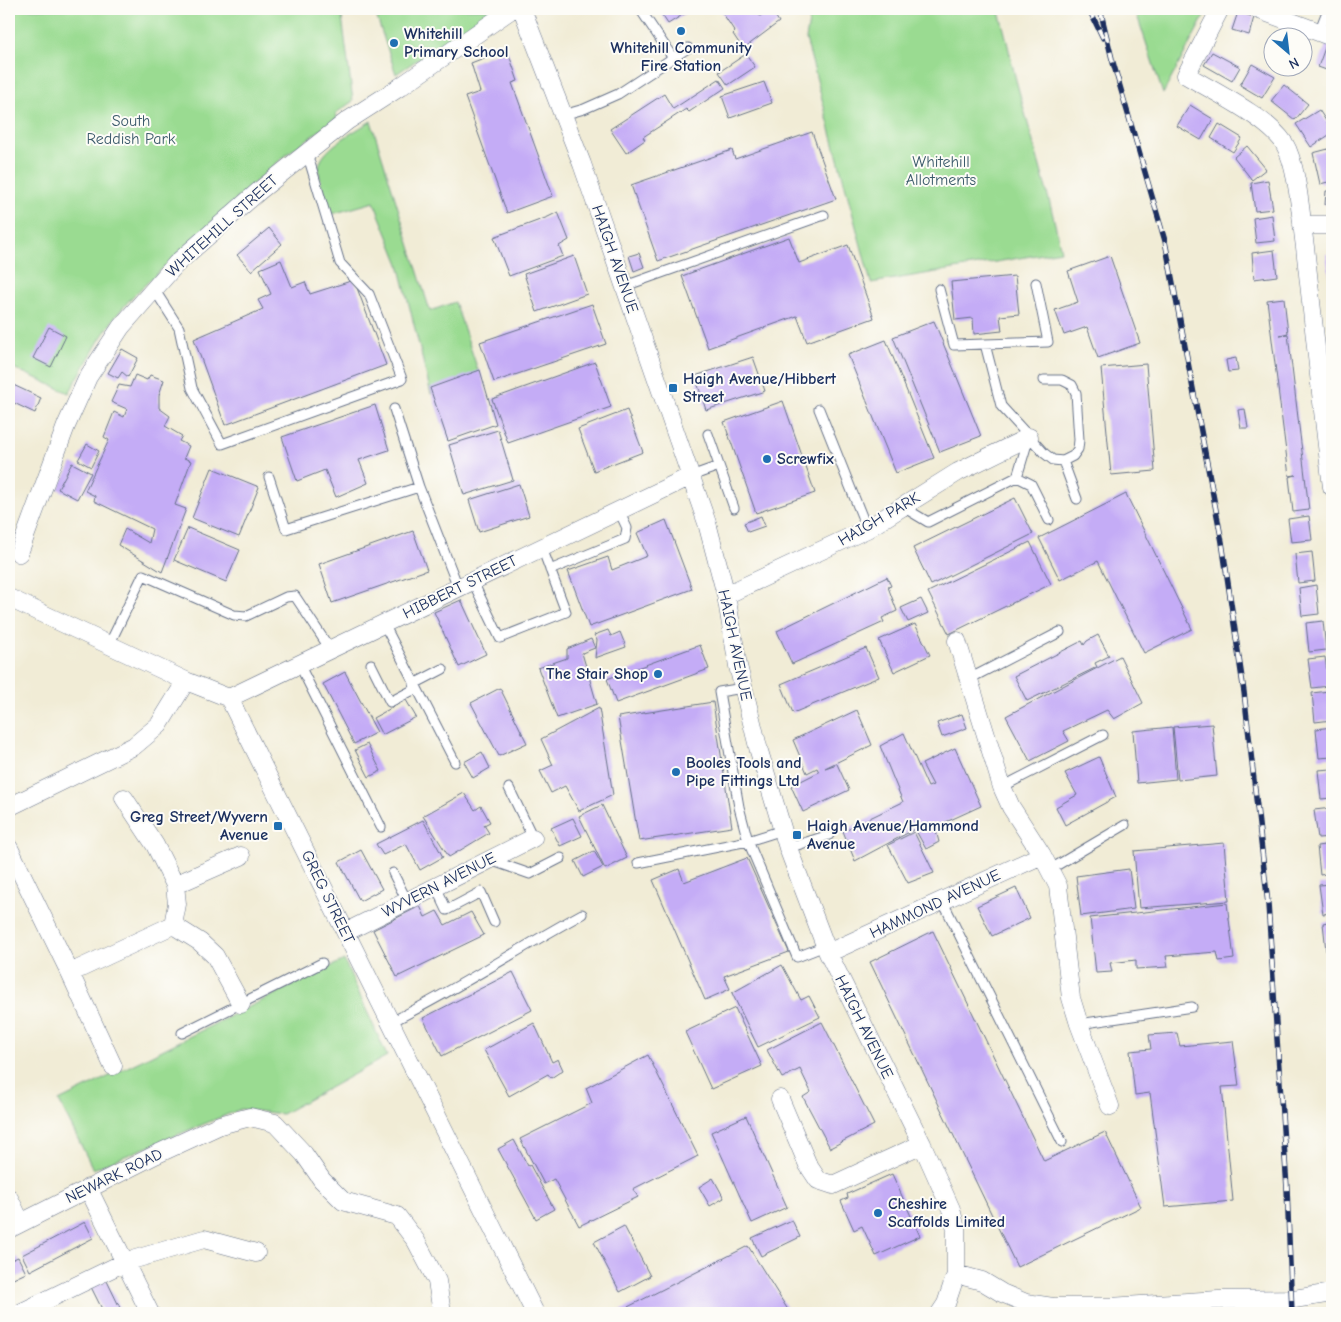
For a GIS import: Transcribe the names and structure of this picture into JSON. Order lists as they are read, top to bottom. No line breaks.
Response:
{"streets":{"street":["WHITEHILL STREET","HAIGH AVENUE","HAIGH PARK","HIBBERT STREET","WYVERN AVENUE","GREG STREET","HAMMOND AVENUE","NEWARK ROAD"]},"crossings":[["HAIGH AVENUE","HAIGH PARK"],["HAIGH AVENUE","HIBBERT STREET"],["HAIGH AVENUE","HAMMOND AVENUE"],["HIBBERT STREET","GREG STREET"],["WYVERN AVENUE","GREG STREET"]],"parks":["South Reddish Park","Whitehill Allotments"],"places":{"other":["Whitehill Community Fire Station","Whitehill Primary School","Screwfix","The Stair Shop","Booles Tools and Pipe Fittings Ltd","Cheshire Scaffolds Limited"],"transit":["Haigh Avenue/Hibbert Street","Greg Street/Wyvern Avenue","Haigh Avenue/Hammond Avenue"]},"north":"bottom right"}
